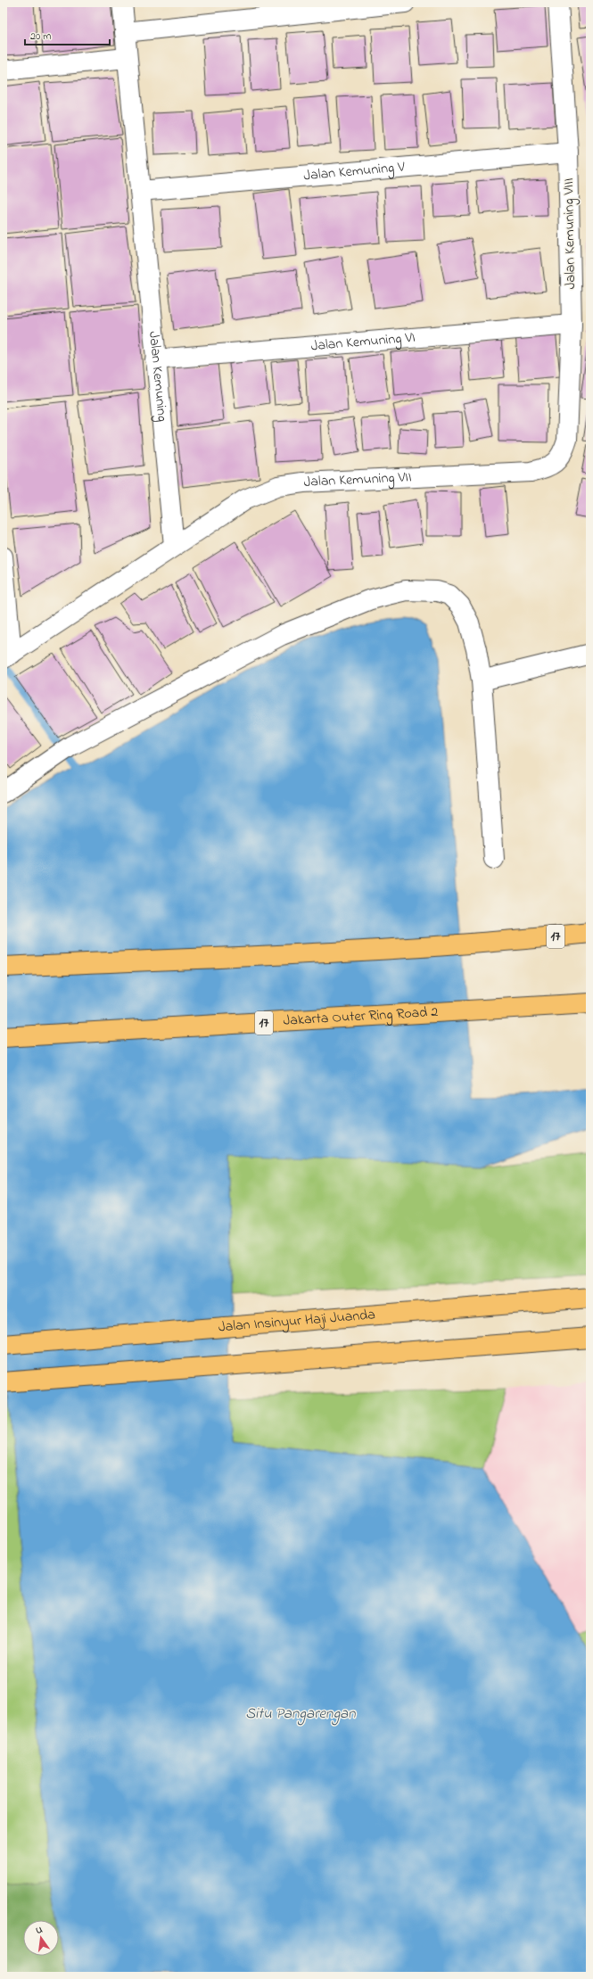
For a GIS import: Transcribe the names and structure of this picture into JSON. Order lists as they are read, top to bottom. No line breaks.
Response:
{"streets":{"highway":["17","Jakarta Outer Ring Road 2","Jalan Insinyur Haji Juanda"],"street":["Jalan Kemuning V","Jalan Kemuning VIII","Jalan Kemuning VI","Jalan Kemuning","Jalan Kemuning VII"]},"crossings":[["Jalan Kemuning V","Jalan Kemuning VIII"],["Jalan Kemuning V","Jalan Kemuning"],["Jalan Kemuning VIII","Jalan Kemuning VI"],["Jalan Kemuning VIII","Jalan Kemuning VII"],["Jalan Kemuning VI","Jalan Kemuning"],["Jalan Kemuning","Jalan Kemuning VII"]],"water":["Situ Pangarengan"],"scale_bar":"20 m","north":"top"}
